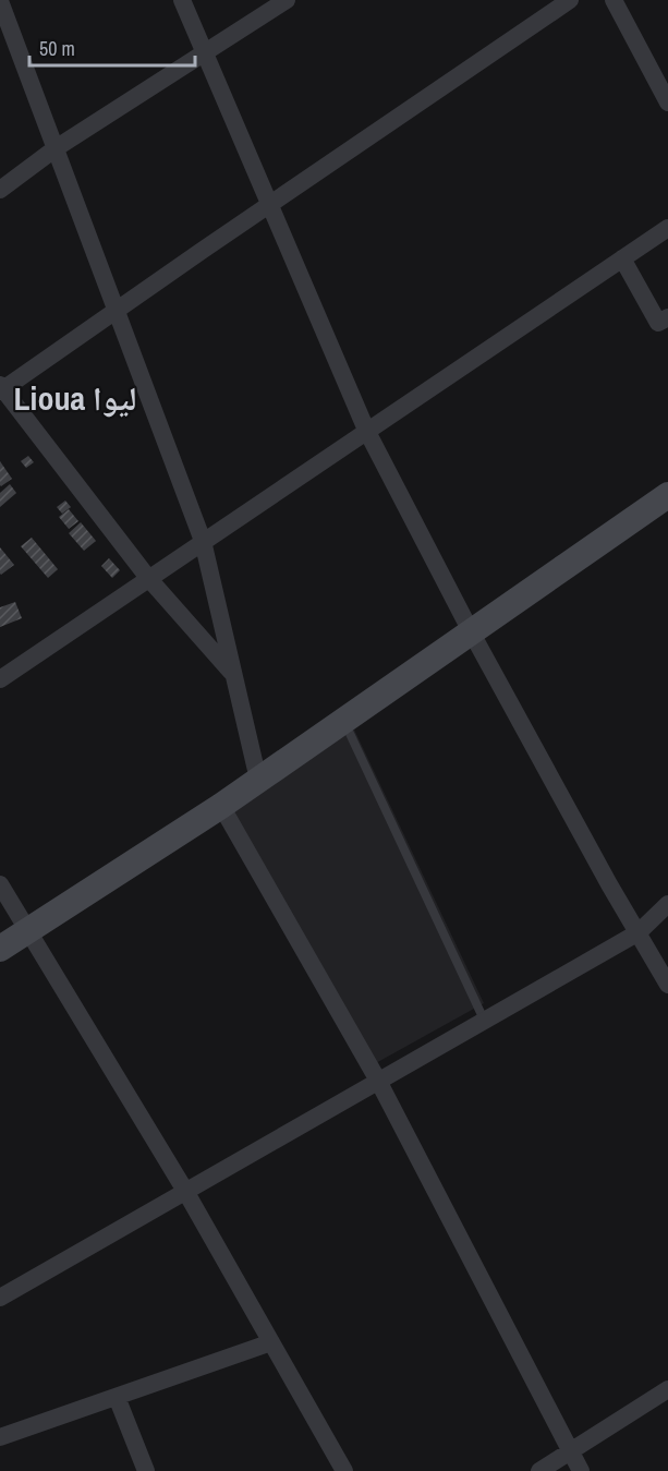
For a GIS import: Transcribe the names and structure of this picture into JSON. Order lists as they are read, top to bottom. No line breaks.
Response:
{"districts":["Lioua ليوا"],"scale_bar":"50 m"}
